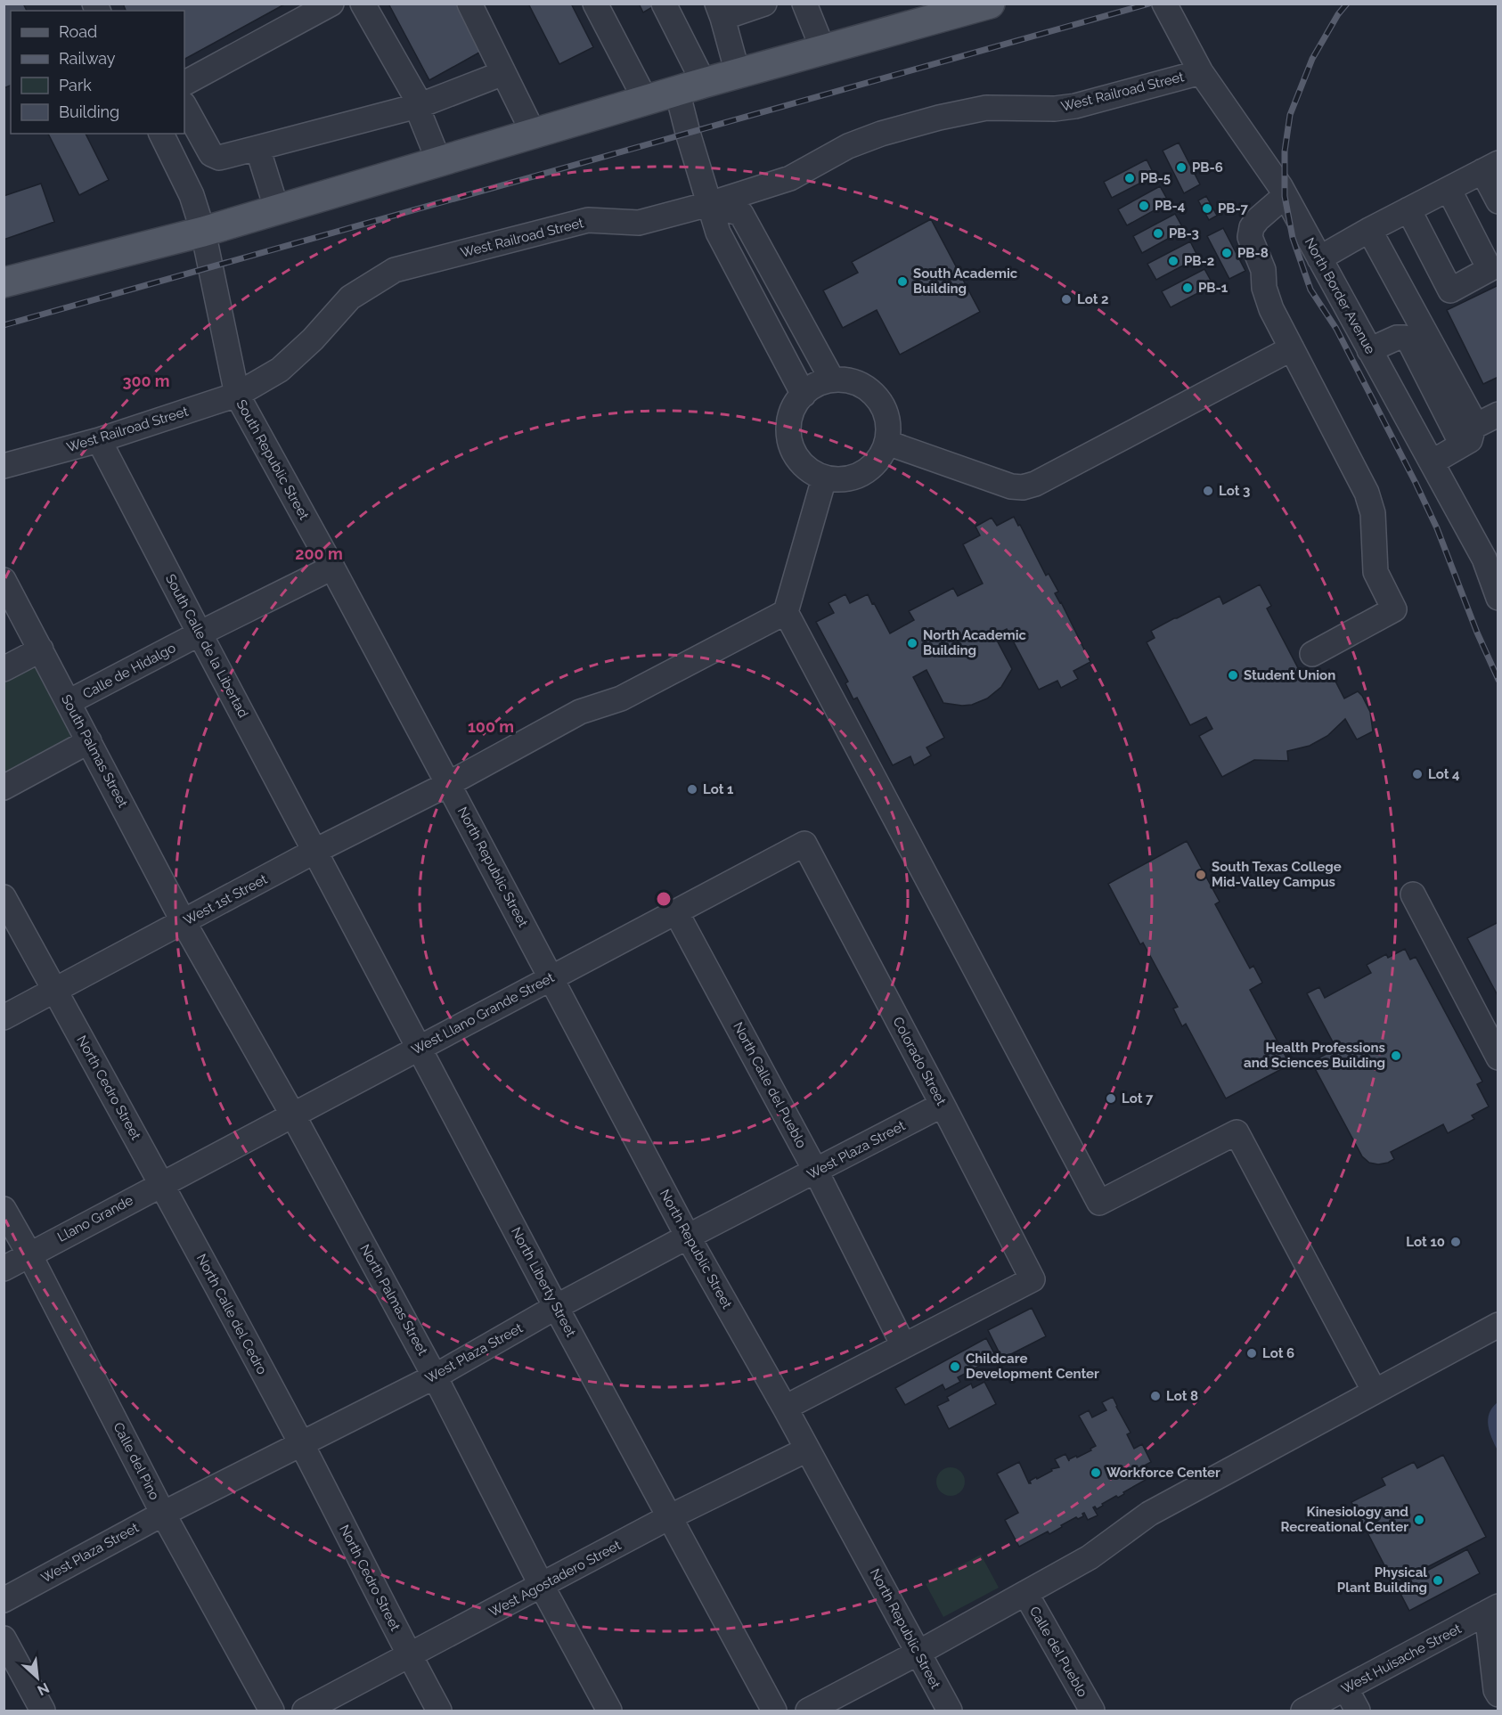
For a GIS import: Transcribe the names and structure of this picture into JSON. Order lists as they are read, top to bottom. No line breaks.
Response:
{"streets":{"street":["West Railroad Street","North Border Avenue","South Republic Street","South Calle de la Libertad","Calle de Hidalgo","South Palmas Street","North Republic Street","West 1st Street","West Llano Grande Street","Colorado Street","North Calle del Pueblo","North Cedro Street","West Plaza Street","Llano Grande","North Liberty Street","North Palmas Street","North Calle del Cedro","Calle del Pino","West Agostadero Street","Calle del Pueblo","West Huisache Street"]},"crossings":[["West Railroad Street","North Border Avenue"],["West Railroad Street","South Republic Street"],["West Railroad Street","South Calle de la Libertad"],["South Republic Street","Calle de Hidalgo"],["South Republic Street","North Republic Street"],["South Republic Street","West 1st Street"],["South Calle de la Libertad","Calle de Hidalgo"],["South Calle de la Libertad","West 1st Street"],["South Calle de la Libertad","North Liberty Street"],["Calle de Hidalgo","South Palmas Street"],["South Palmas Street","West 1st Street"],["South Palmas Street","North Palmas Street"],["North Republic Street","West 1st Street"],["North Republic Street","West Llano Grande Street"],["North Republic Street","West Plaza Street"],["North Republic Street","West Agostadero Street"],["West 1st Street","North Cedro Street"],["West 1st Street","North Liberty Street"],["West 1st Street","North Palmas Street"],["West Llano Grande Street","Colorado Street"],["West Llano Grande Street","North Calle del Pueblo"],["West Llano Grande Street","North Cedro Street"],["West Llano Grande Street","Llano Grande"],["West Llano Grande Street","North Liberty Street"],["West Llano Grande Street","North Palmas Street"],["West Llano Grande Street","North Calle del Cedro"],["Colorado Street","North Calle del Pueblo"],["Colorado Street","West Plaza Street"],["North Calle del Pueblo","West Plaza Street"],["North Cedro Street","West Plaza Street"],["North Cedro Street","Llano Grande"],["North Cedro Street","North Calle del Cedro"],["North Cedro Street","West Agostadero Street"],["West Plaza Street","North Liberty Street"],["West Plaza Street","North Palmas Street"],["West Plaza Street","North Calle del Cedro"],["West Plaza Street","Calle del Pino"],["Llano Grande","North Calle del Cedro"],["Llano Grande","Calle del Pino"],["North Liberty Street","West Agostadero Street"],["North Palmas Street","West Agostadero Street"]],"places":["PB-6","PB-5","PB-4","PB-7","PB-3","PB-8","PB-2","South Academic Building","PB-1","Lot 2","Lot 3","North Academic Building","Student Union","Lot 4","Lot 1","South Texas College Mid-Valley Campus","Health Professions and Sciences Building","Lot 7","Lot 10","Lot 6","Childcare Development Center","Lot 8","Workforce Center","Kinesiology and Recreational Center","Physical Plant Building"],"legend":["Road","Railway","Park","Building"],"north":"bottom right","rings":["300 m","200 m","100 m"]}
